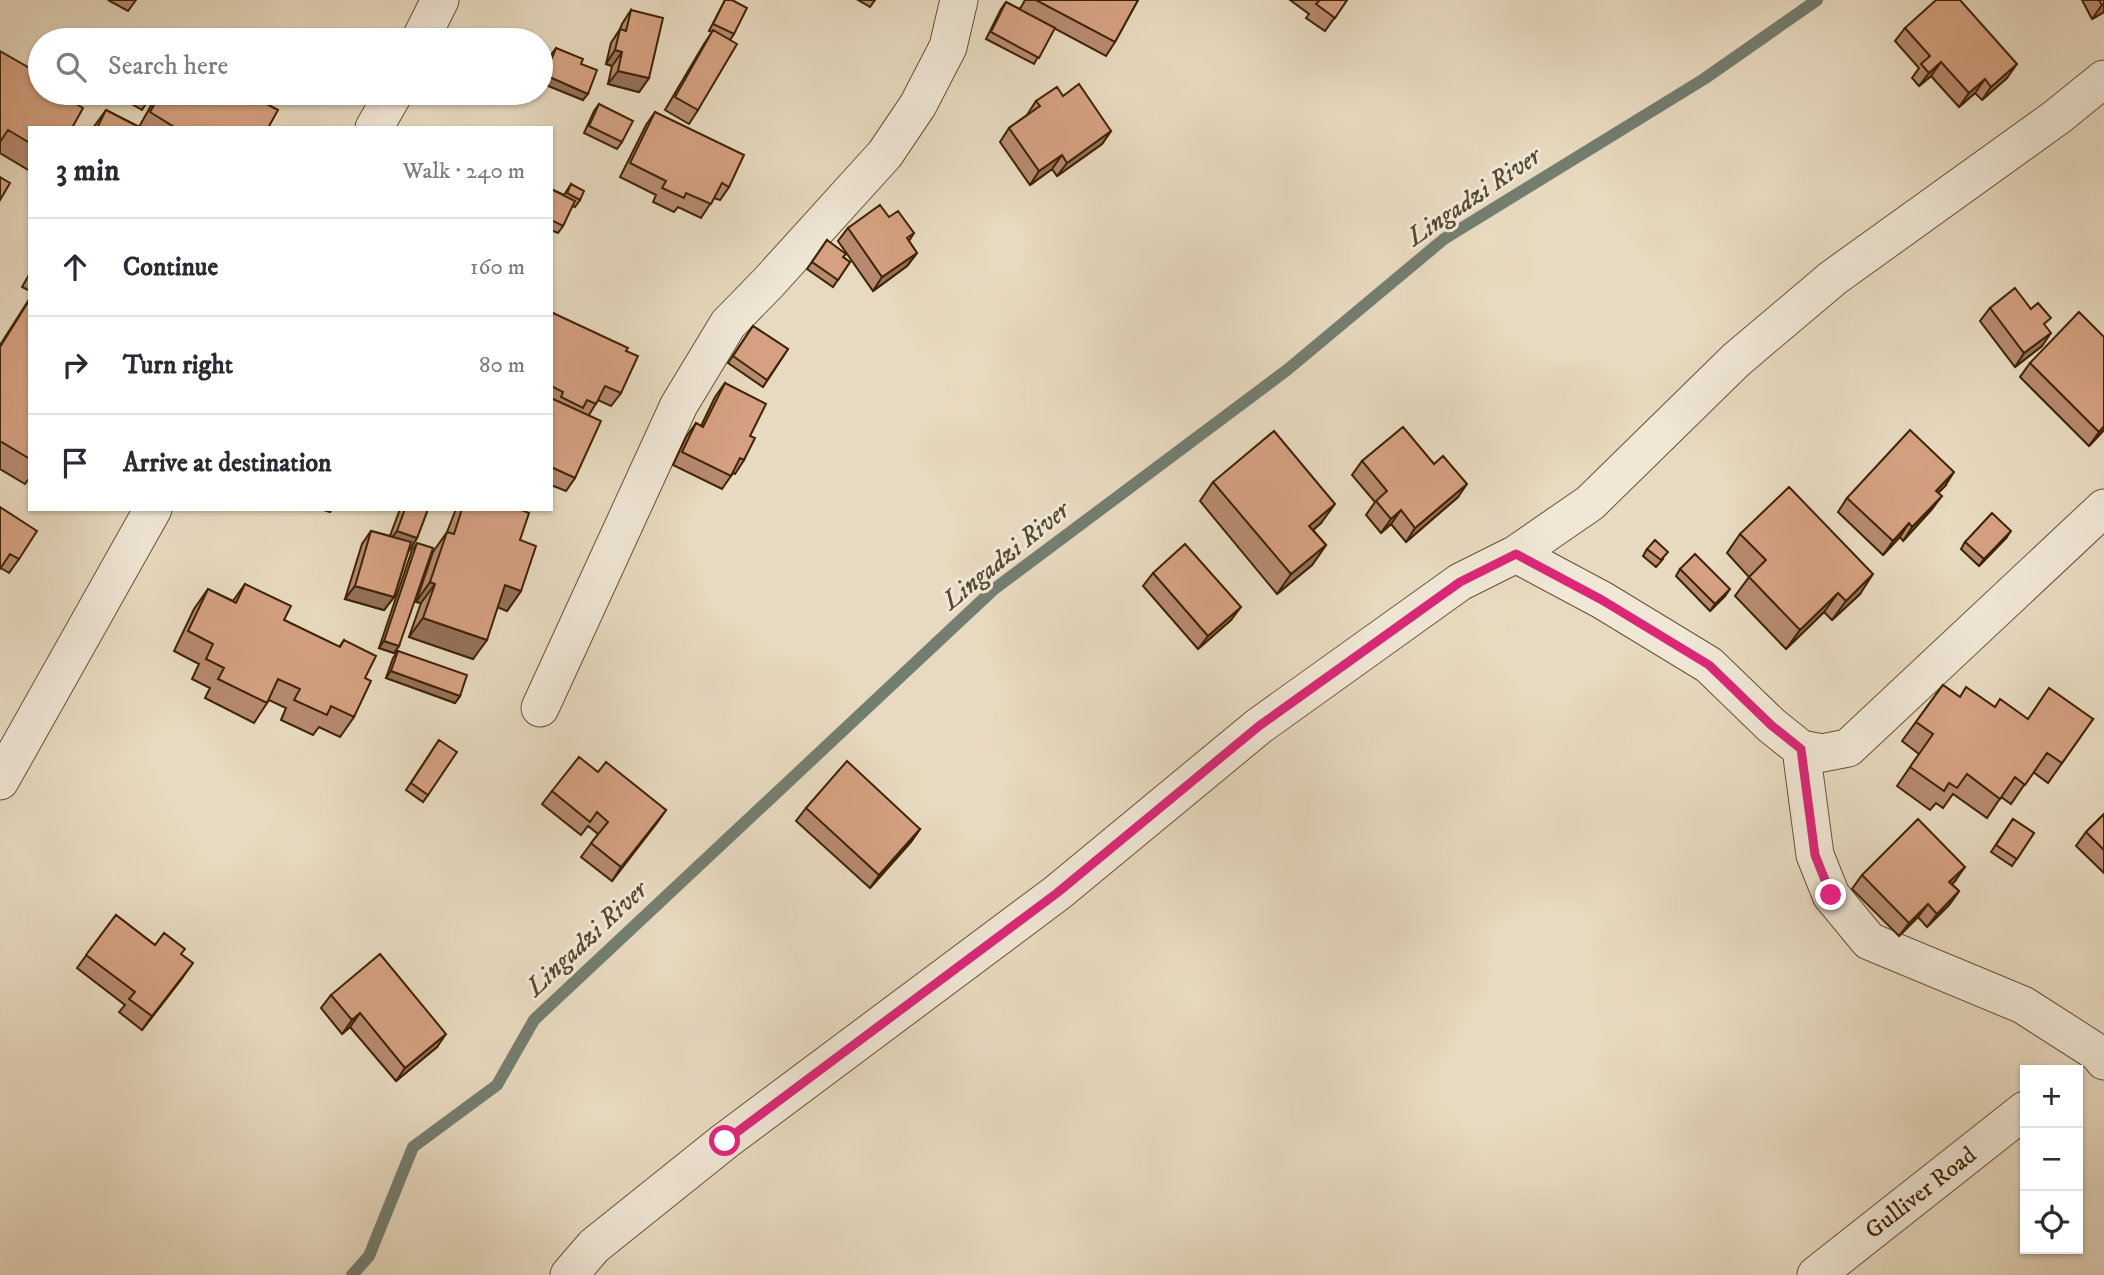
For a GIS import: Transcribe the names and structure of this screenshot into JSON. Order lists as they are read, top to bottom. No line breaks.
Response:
{"streets":{"street":["Gulliver Road"]},"water":["Lingadzi River"],"page":{"search":"Search here","heading":["3 min","Walk · 240 m"],"list":[["Continue","160 m"],["Turn right","80 m"],"Arrive at destination"],"map_buttons":["+","−"]}}
